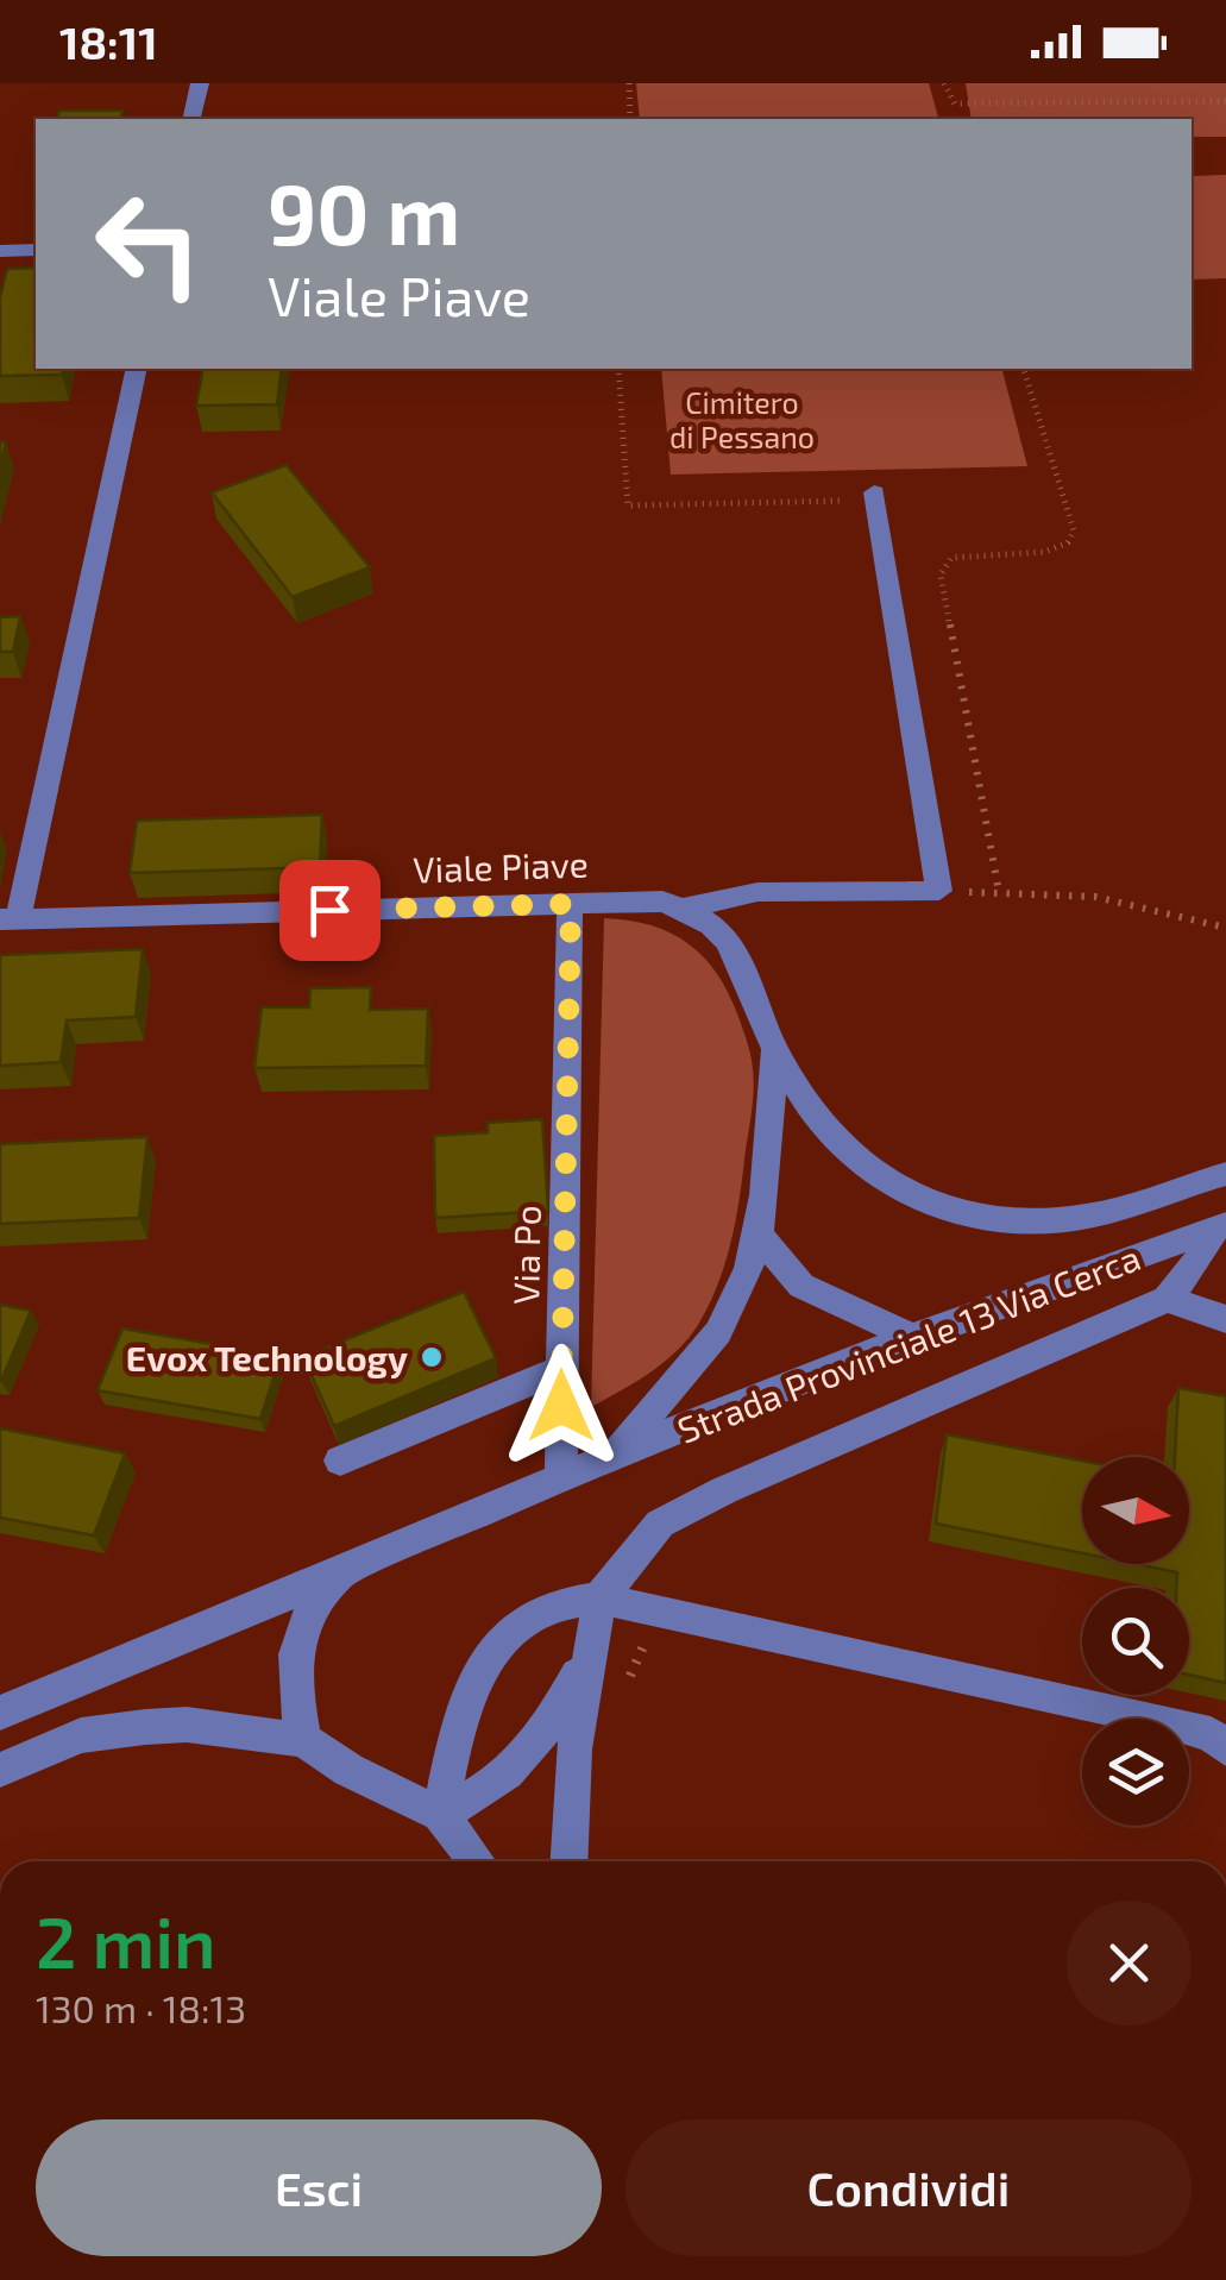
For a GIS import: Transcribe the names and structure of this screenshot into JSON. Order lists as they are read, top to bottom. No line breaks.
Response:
{"streets":{"street":["Viale Piave","Via Po","Strada Provinciale 13 Via Cerca"]},"crossings":[["Viale Piave","Via Po"],["Via Po","Strada Provinciale 13 Via Cerca"]],"parks":["Cimitero di Pessano"],"places":["Evox Technology"],"north":"right","page":{"status":"18:11","turn":["90 m","Viale Piave"],"heading":["2 min","130 m · 18:13"],"buttons":["Esci","Condividi"]}}
